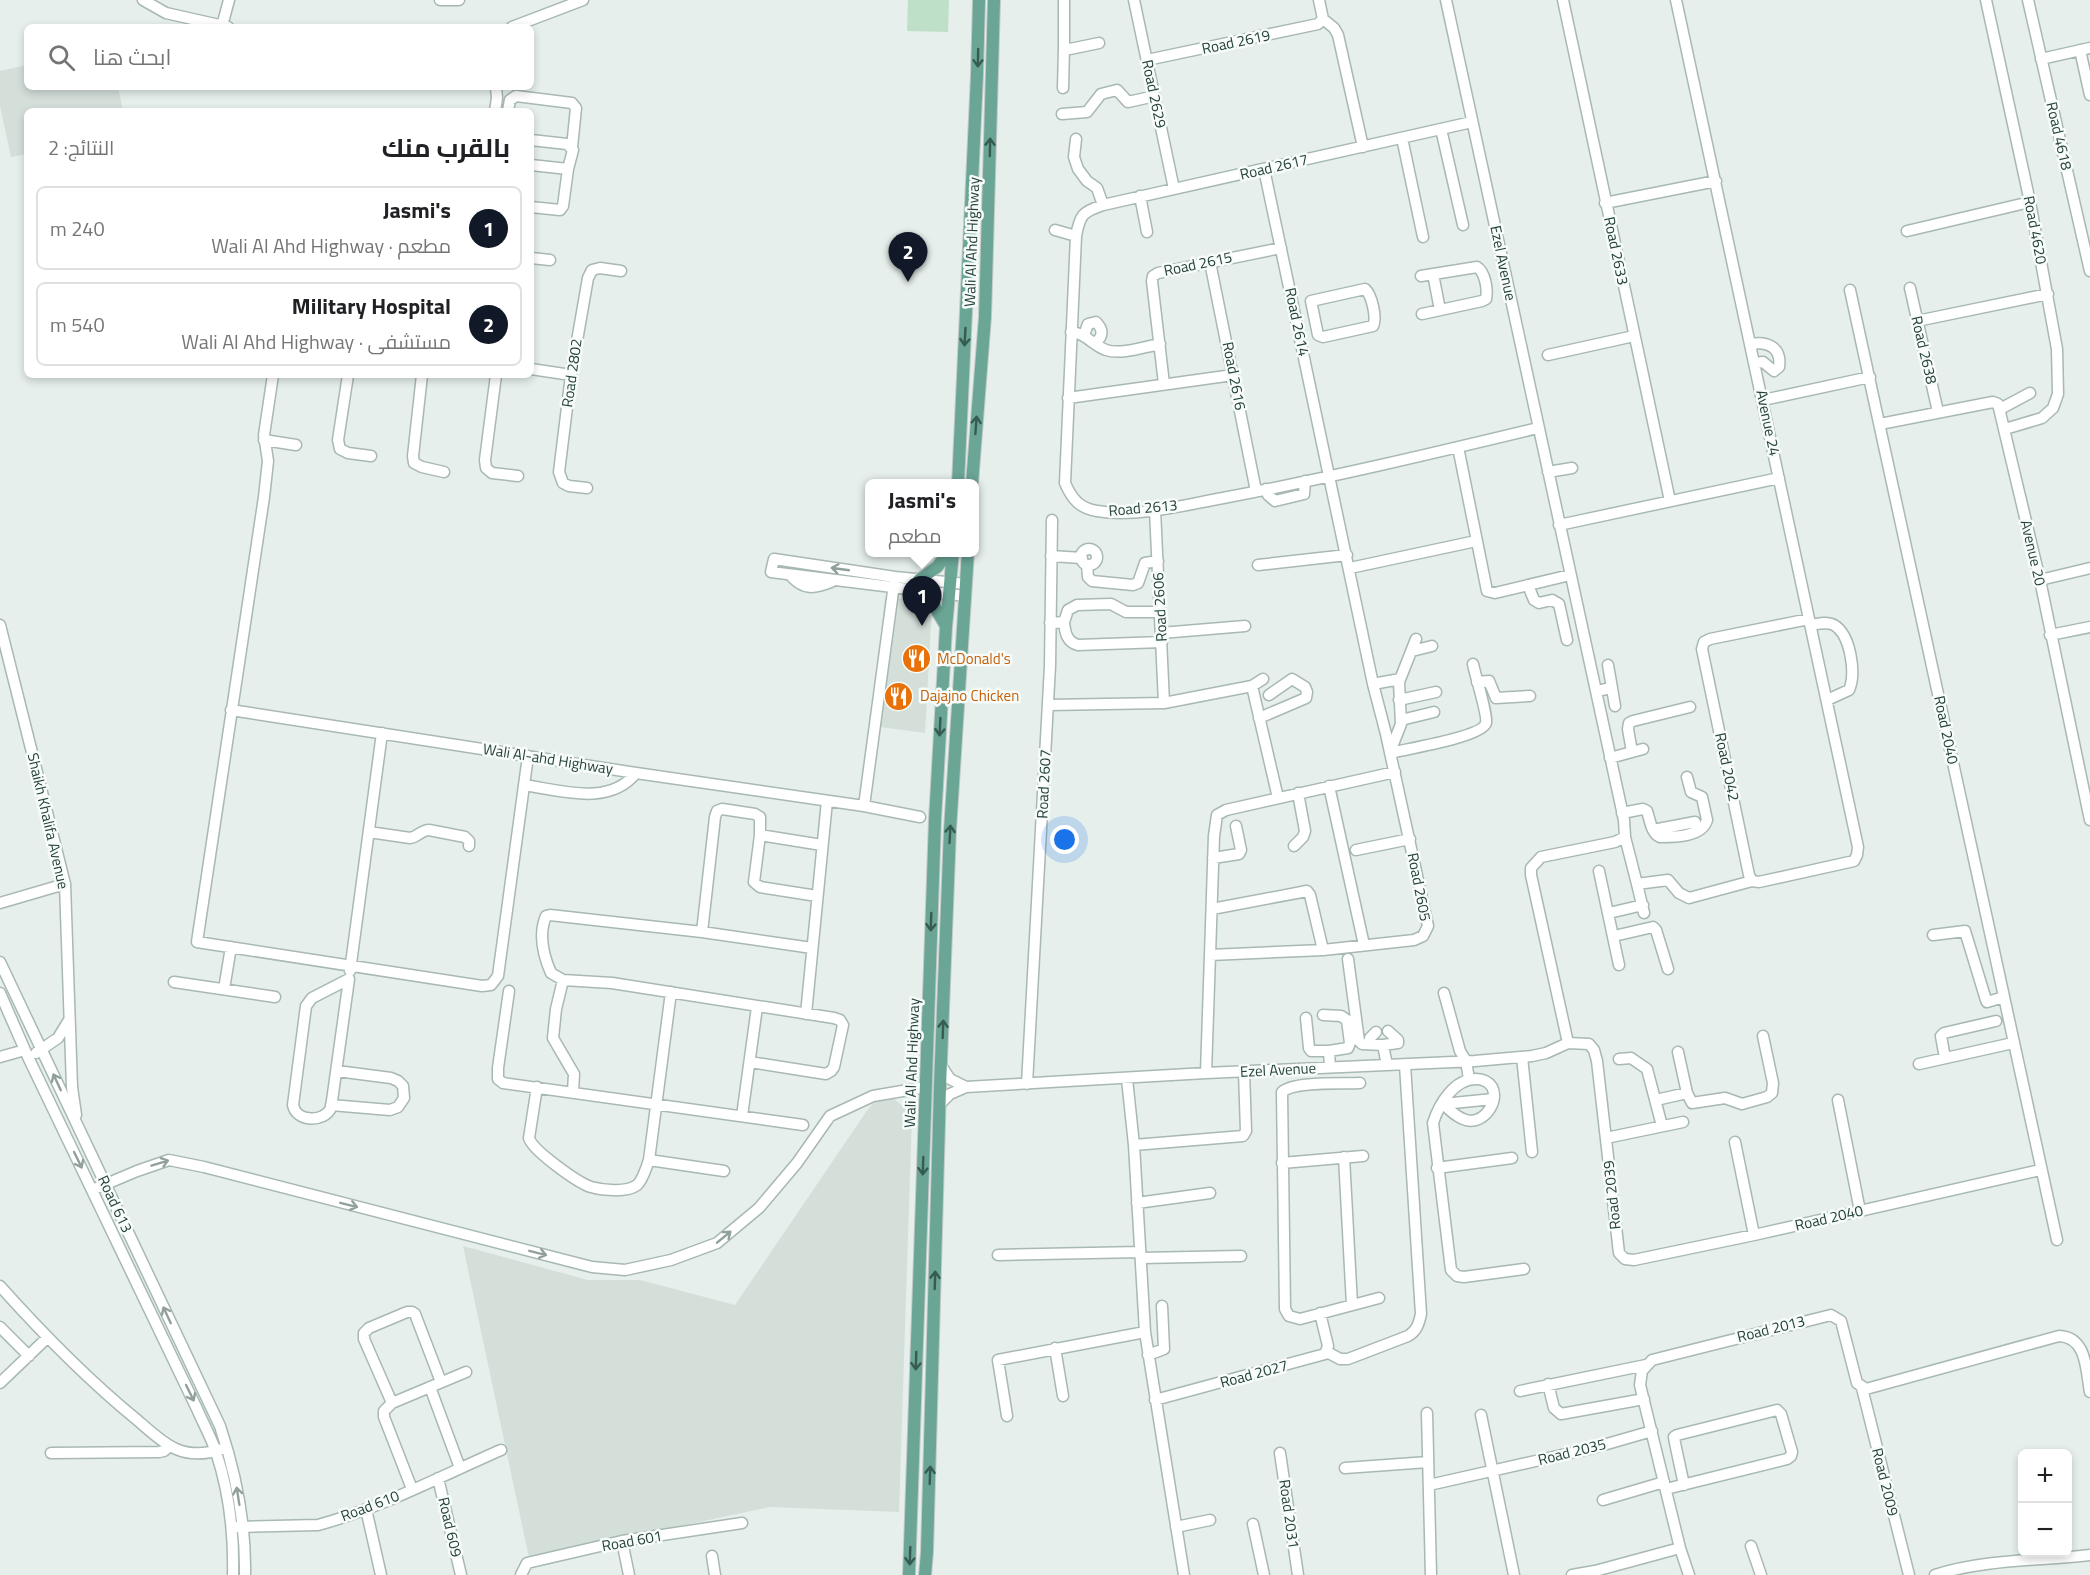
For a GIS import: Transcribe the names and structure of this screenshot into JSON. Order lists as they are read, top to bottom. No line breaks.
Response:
{"streets":{"main road":["Wali Al Ahd Highway"],"street":["Road 2619","Road 2629","Road 4618","Road 2617","Road 4620","Road 2633","Ezel Avenue","Road 2615","Road 2614","Road 2638","Road 2802","Road 2616","Avenue 24","Road 2613","Avenue 20","Road 2606","Road 2040","Wali Al-ahd Highway","Road 2042","Road 2607","Shaikh Khalifa Avenue","Road 2605","Road 2039","Road 613","Road 2013","Road 2027","Road 2035","Road 2009","Road 610","Road 2031","Road 609","Road 601"]},"crossings":[["Road 2619","Road 2629"],["Road 2629","Road 2617"],["Road 2617","Ezel Avenue"],["Road 2617","Road 2614"],["Road 2617","Road 2613"],["Road 4620","Avenue 20"],["Wali Al Ahd Highway","Ezel Avenue"],["Ezel Avenue","Road 2613"],["Ezel Avenue","Road 2607"],["Ezel Avenue","Road 2039"],["Road 2615","Road 2614"],["Road 2615","Road 2616"],["Road 2614","Road 2613"],["Road 2616","Road 2613"],["Avenue 24","Road 2042"],["Road 2613","Road 2606"],["Road 2040","Road 2039"],["Shaikh Khalifa Avenue","Road 613"],["Road 613","Road 610"],["Road 2013","Road 2009"],["Road 610","Road 609"]],"places":{"restaurant":["McDonald's","Dajajno Chicken"]},"page":{"search":"ابحث هنا","heading":["بالقرب منك","النتائج: 2"],"list":[{"mark":"1","name":"Jasmi's","note":"مطعم · Wali Al Ahd Highway","value":"240 m"},{"mark":"2","name":"Military Hospital","note":"مستشفى · Wali Al Ahd Highway","value":"540 m"}],"pins":["2","1"],"popup":["Jasmi's","مطعم"],"map_buttons":["+","−"]}}
